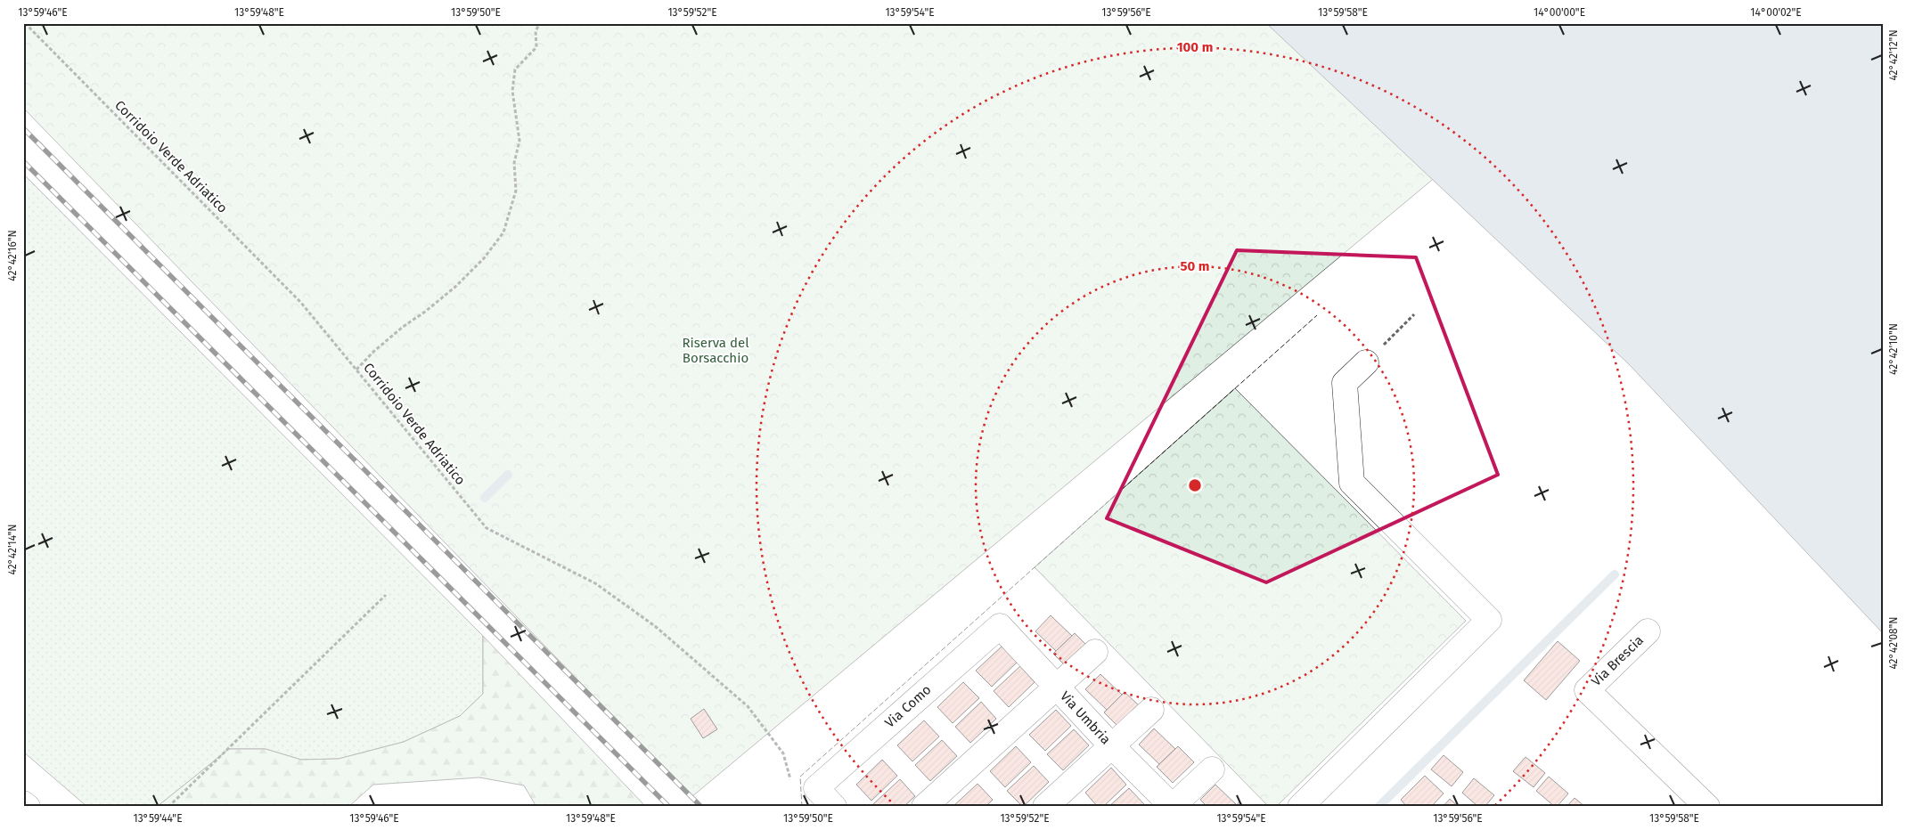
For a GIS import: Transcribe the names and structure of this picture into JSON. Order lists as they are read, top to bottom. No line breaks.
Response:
{"streets":{"street":["Via Brescia","Via Como","Via Umbria"],"path":["Corridoio Verde Adriatico"]},"crossings":[["Via Como","Via Umbria"]],"parks":["Riserva del Borsacchio"],"coordinates":["13°59'46\"E","13°59'48\"E","13°59'50\"E","13°59'52\"E","13°59'54\"E","13°59'56\"E","13°59'58\"E","14°00'00\"E","14°00'02\"E","42°42'12\"N","42°42'16\"N","42°42'10\"N","42°42'14\"N","42°42'08\"N","13°59'44\"E"],"rings":["100 m","50 m"]}
